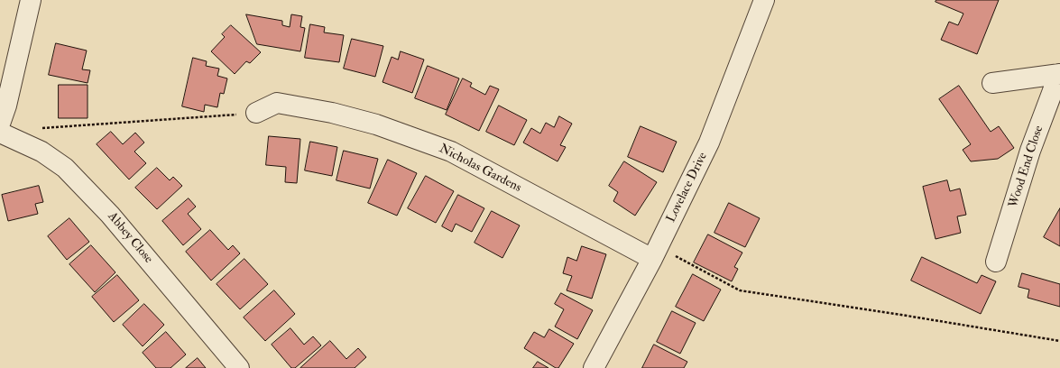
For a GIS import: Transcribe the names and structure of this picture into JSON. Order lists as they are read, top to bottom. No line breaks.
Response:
{"streets":{"street":["Wood End Close","Nicholas Gardens","Lovelace Drive","Abbey Close"]},"crossings":[["Nicholas Gardens","Lovelace Drive"]]}
